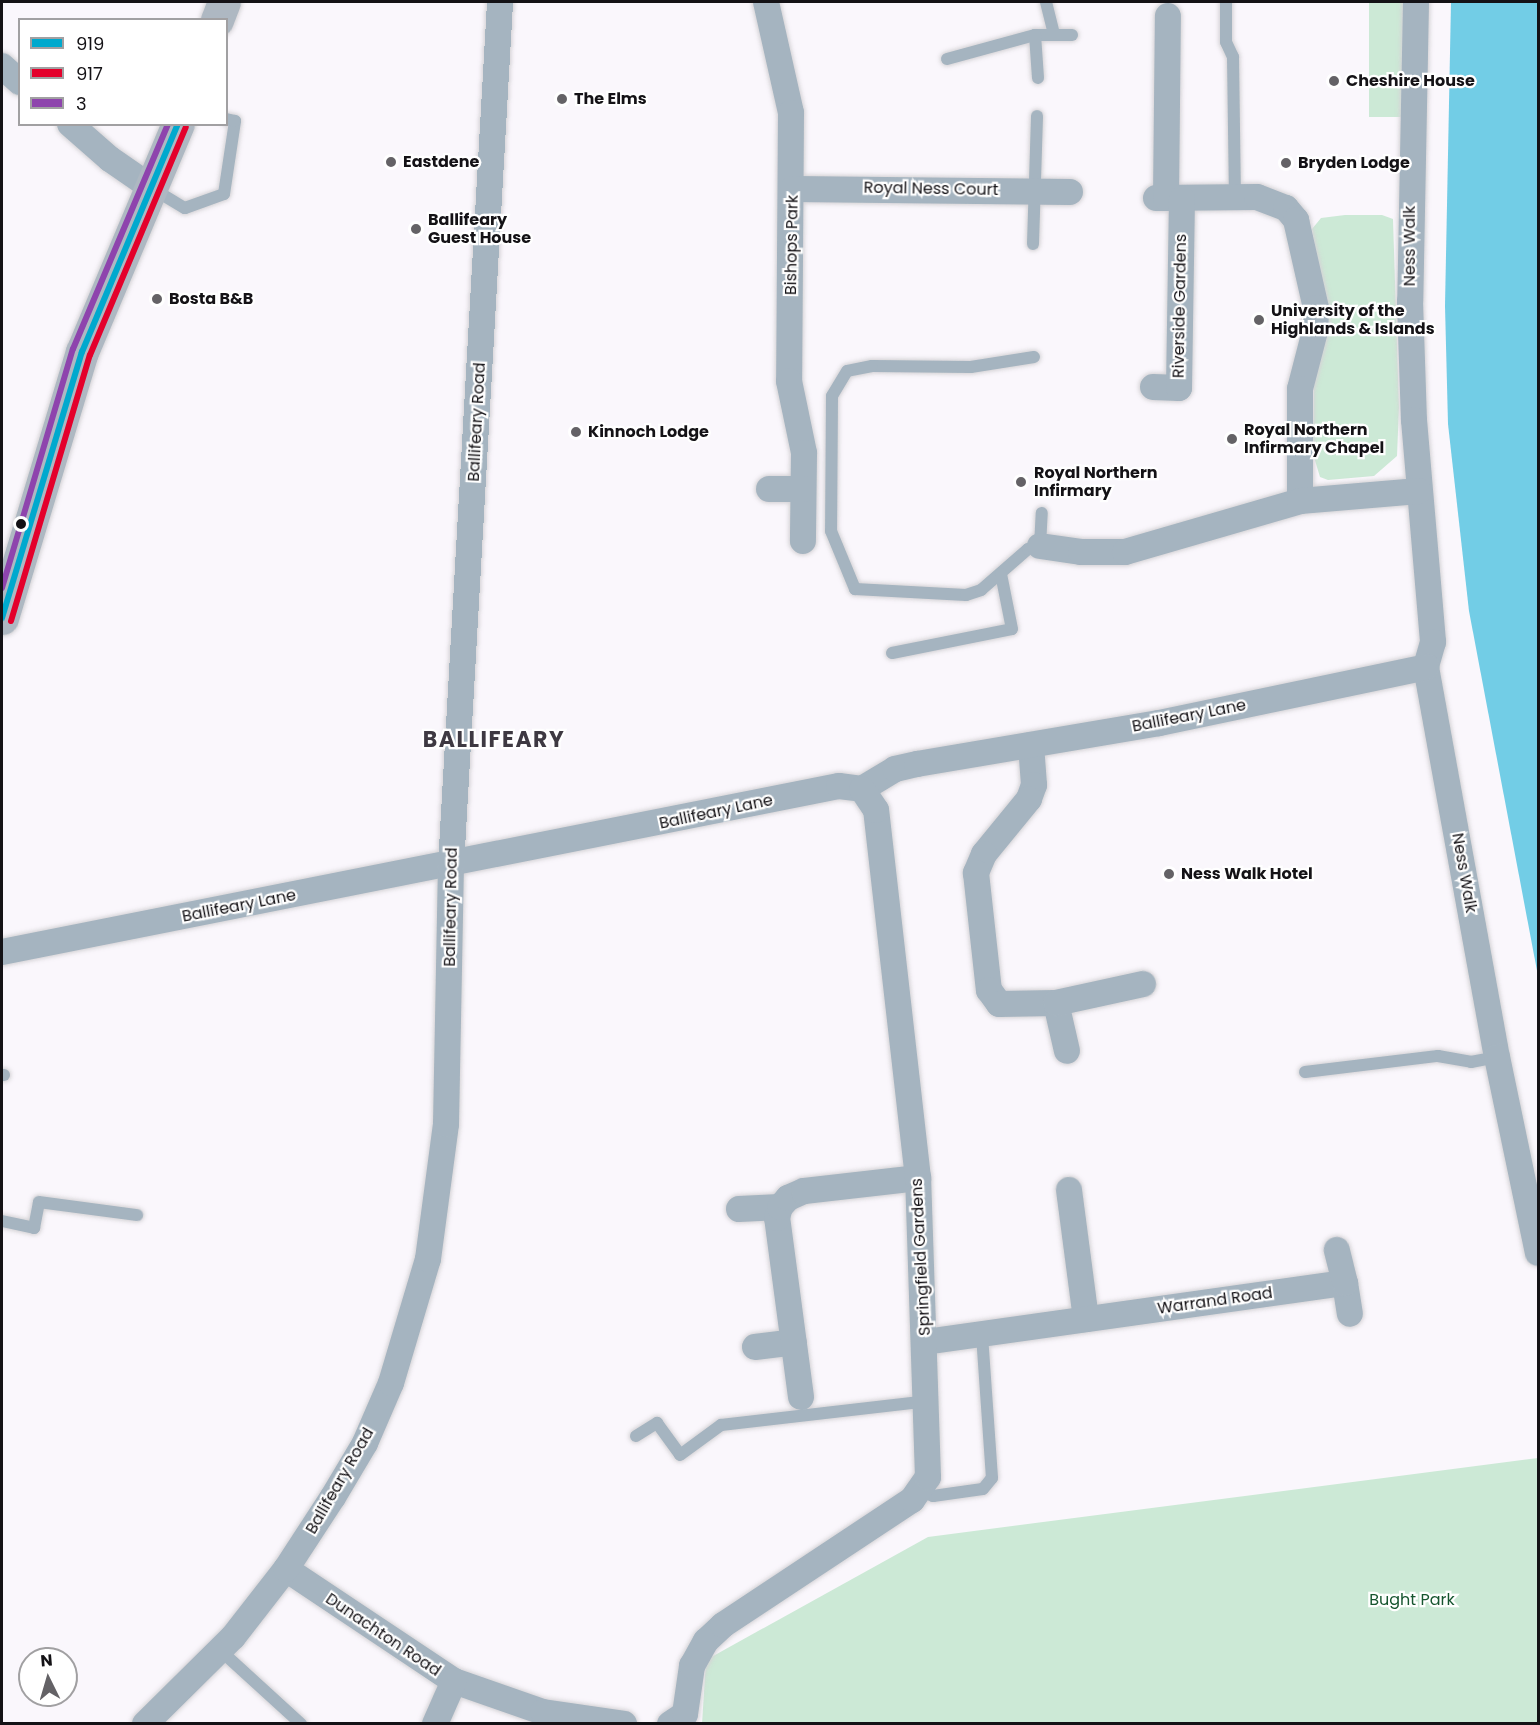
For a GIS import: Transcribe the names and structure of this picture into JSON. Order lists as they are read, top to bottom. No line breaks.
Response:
{"streets":{"street":["Royal Ness Court","Bishops Park","Ness Walk","Riverside Gardens","Ballifeary Road","Ballifeary Lane","Springfield Gardens","Warrand Road","Dunachton Road"]},"crossings":[["Royal Ness Court","Bishops Park"],["Ness Walk","Ballifeary Lane"],["Ballifeary Road","Ballifeary Lane"],["Ballifeary Road","Dunachton Road"],["Ballifeary Lane","Springfield Gardens"],["Springfield Gardens","Warrand Road"]],"districts":["BALLIFEARY"],"parks":["Bught Park"],"places":["Cheshire House","The Elms","Eastdene","Bryden Lodge","Ballifeary Guest House","Bosta B&B","University of the Highlands & Islands","Kinnoch Lodge","Royal Northern Infirmary Chapel","Royal Northern Infirmary","Ness Walk Hotel"],"lines":["transit line 919","transit line 3","transit line 917"],"legend":["919","917","3"],"north":"top"}
